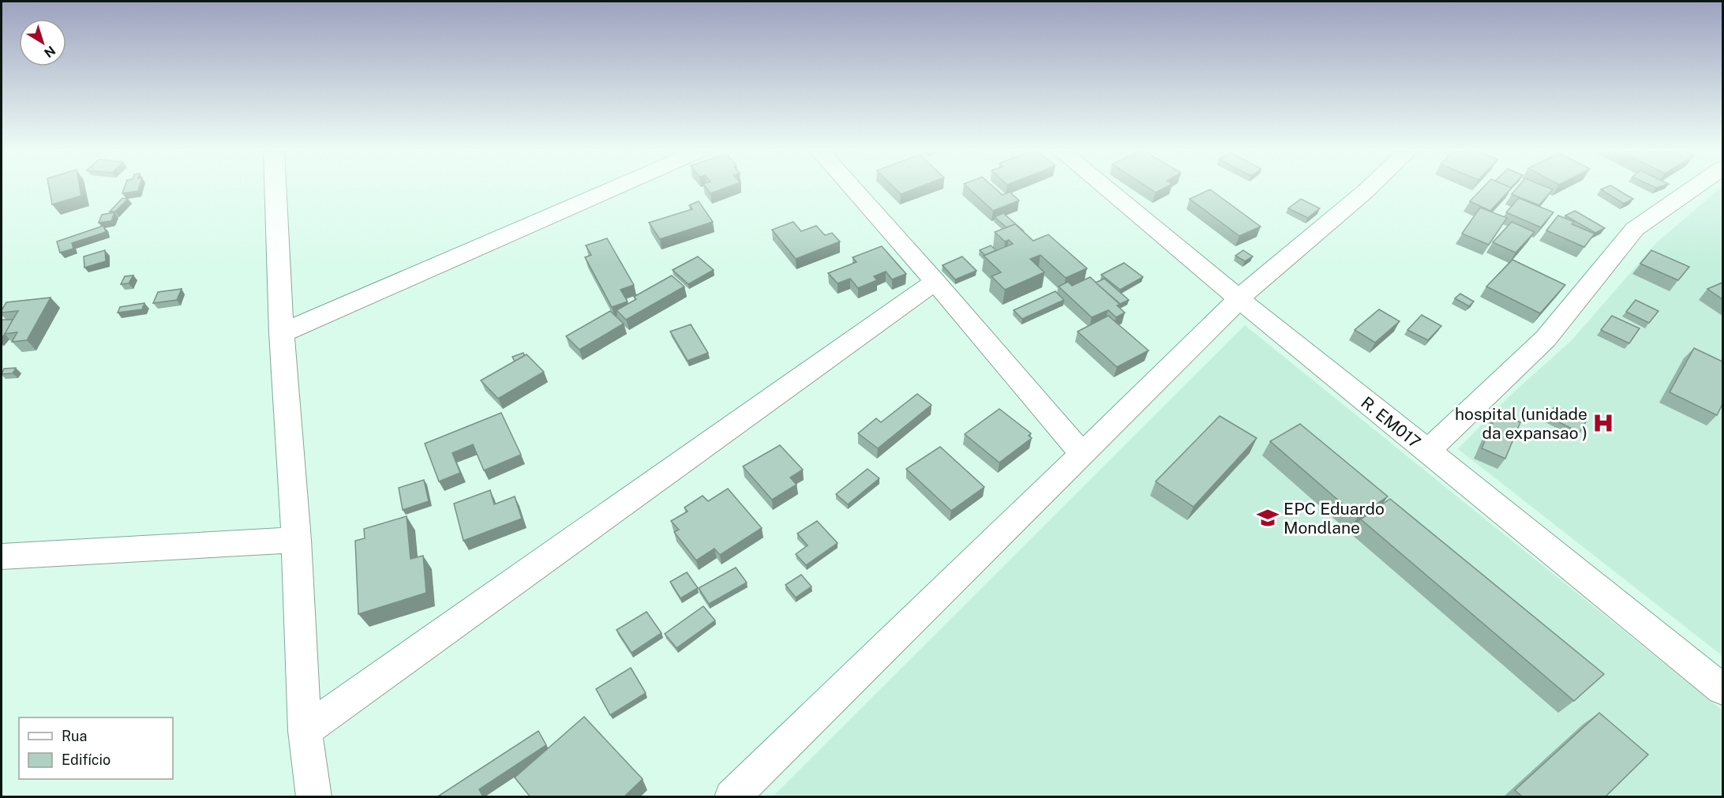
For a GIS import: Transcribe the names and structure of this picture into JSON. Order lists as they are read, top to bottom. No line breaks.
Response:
{"streets":{"street":["R. EM017"]},"places":{"hospital":["hospital (unidade da expansao )"],"school or university":["EPC Eduardo Mondlane"]},"legend":["Rua","Edifício"],"north":"bottom right"}
